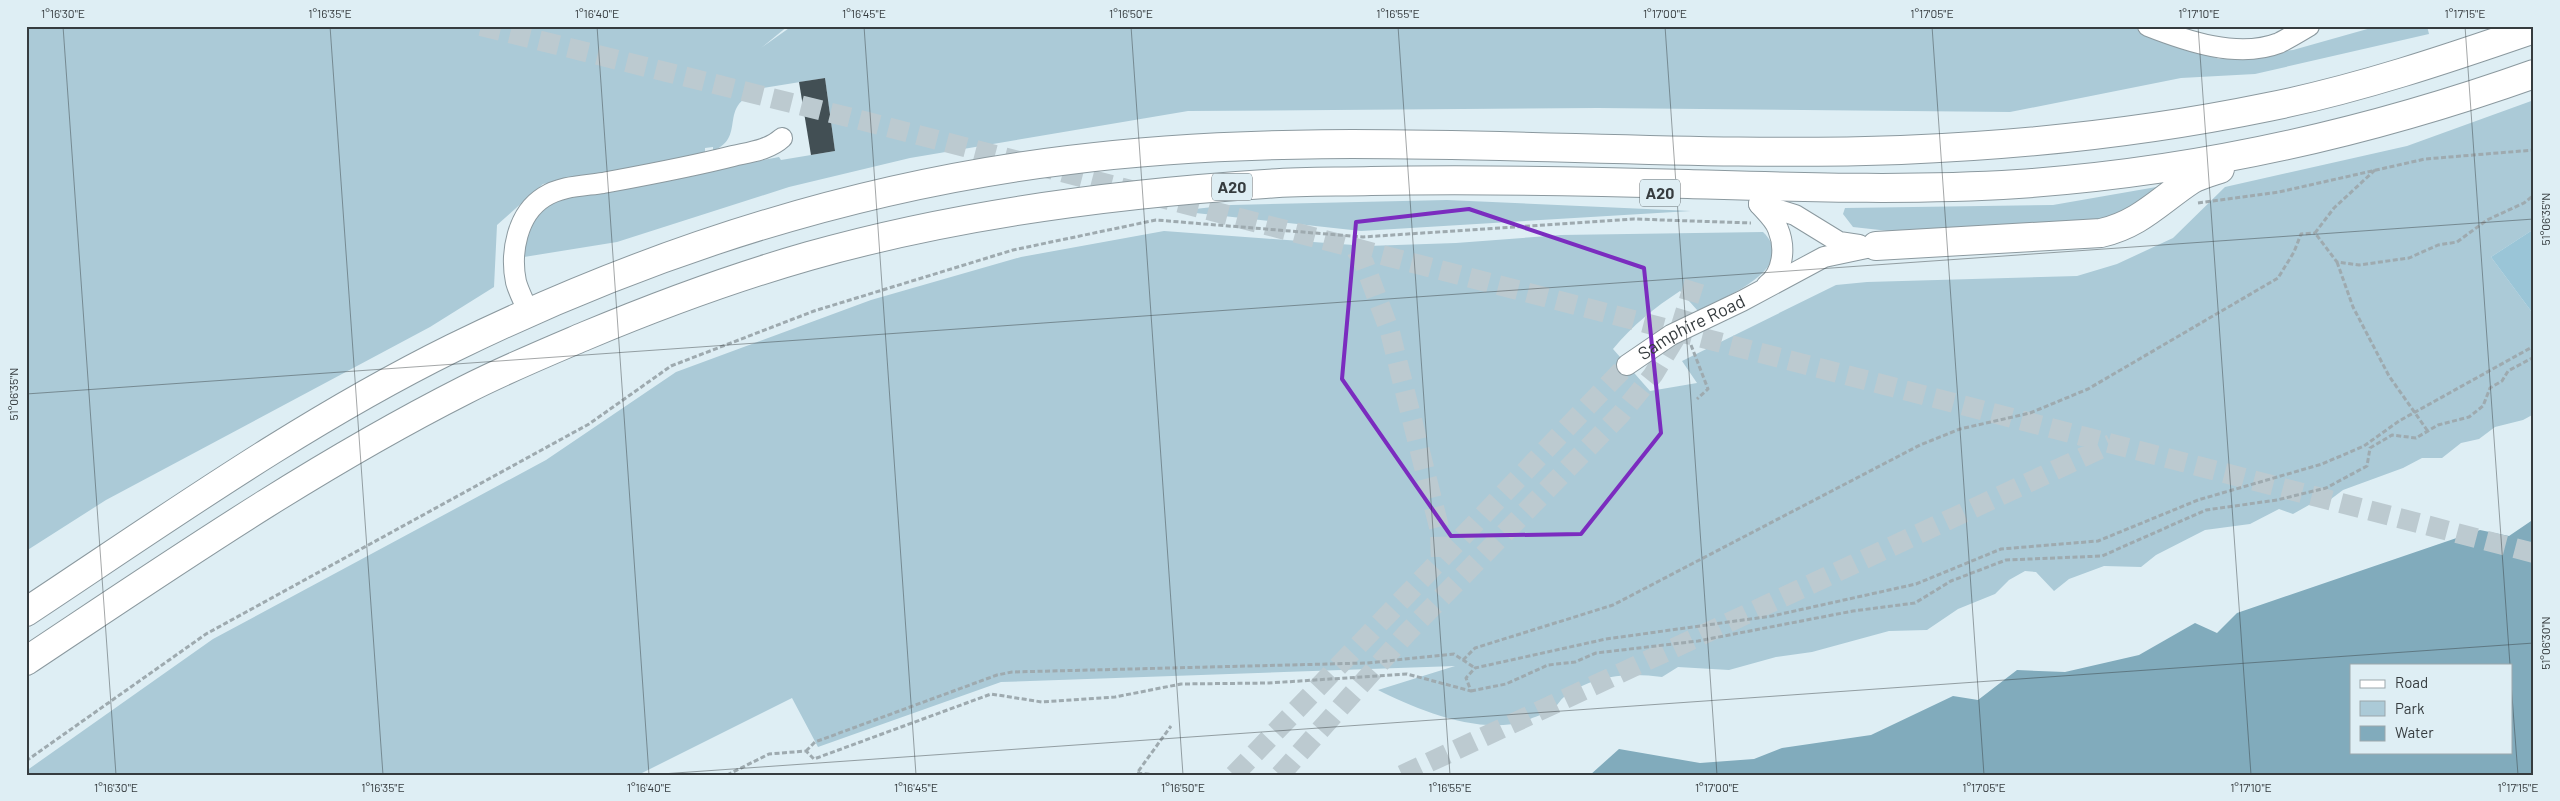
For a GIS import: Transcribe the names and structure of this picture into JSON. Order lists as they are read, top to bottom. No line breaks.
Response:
{"streets":{"highway":["A20"],"lane":["Samphire Road"]},"crossings":[["A20","Samphire Road"]],"legend":["Road","Park","Water"],"coordinates":["1°16'30\"E","1°16'35\"E","1°16'40\"E","1°16'45\"E","1°16'50\"E","1°16'55\"E","1°17'00\"E","1°17'05\"E","1°17'10\"E","1°17'15\"E","51°06'35\"N","51°06'30\"N"]}
